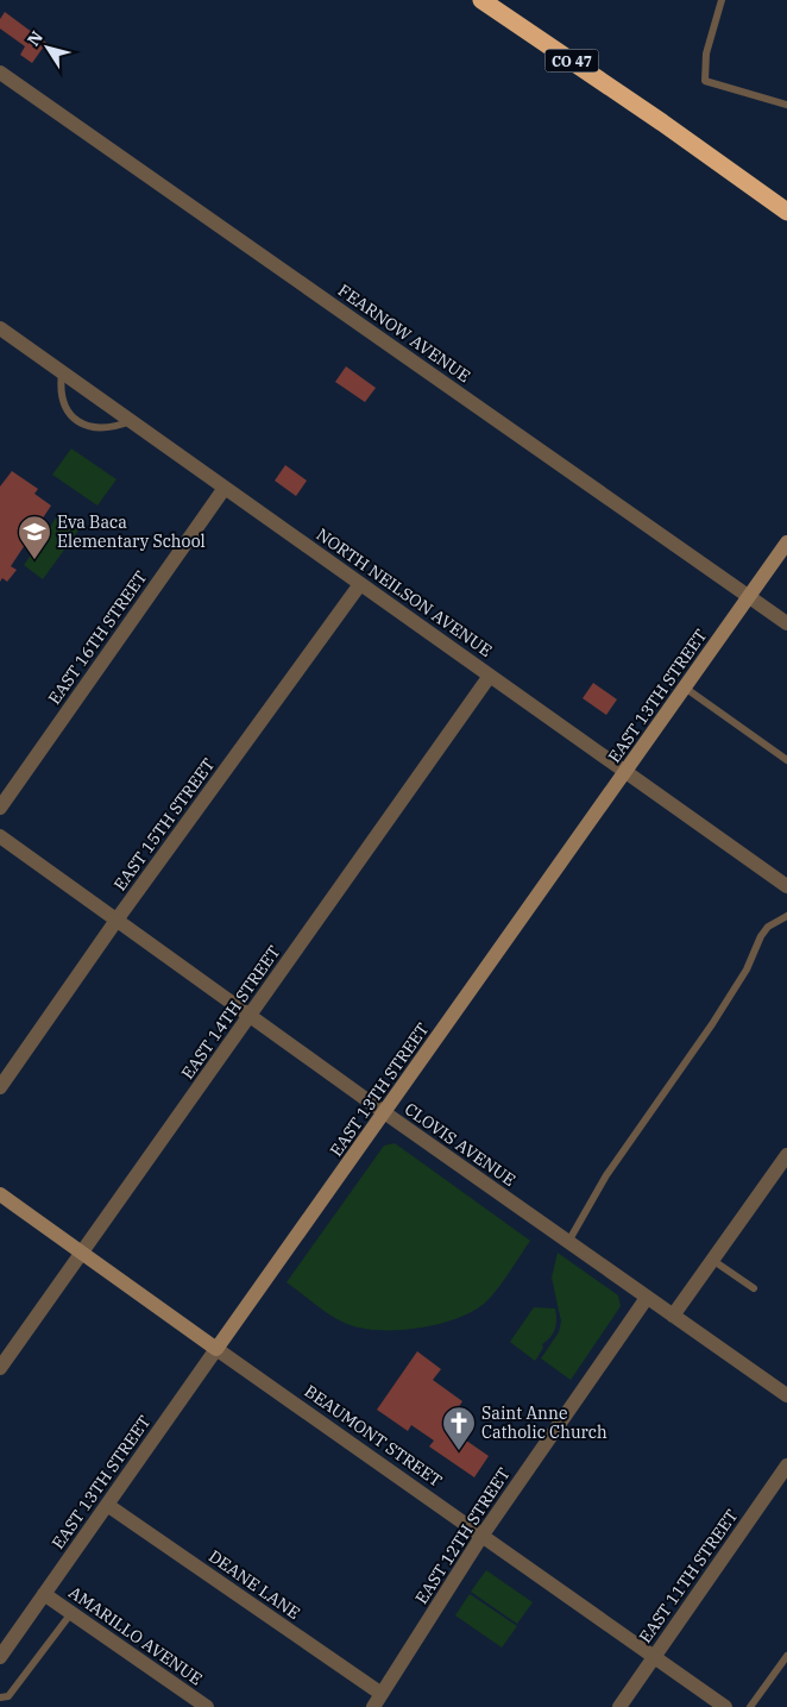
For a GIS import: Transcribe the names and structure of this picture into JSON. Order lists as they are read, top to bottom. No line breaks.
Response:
{"streets":{"highway":["CO 47"],"street":["FEARNOW AVENUE","NORTH NEILSON AVENUE","EAST 16TH STREET","EAST 13TH STREET","EAST 15TH STREET","EAST 14TH STREET","CLOVIS AVENUE","BEAUMONT STREET","EAST 12TH STREET","EAST 11TH STREET","DEANE LANE","AMARILLO AVENUE"]},"crossings":[["FEARNOW AVENUE","EAST 13TH STREET"],["NORTH NEILSON AVENUE","EAST 16TH STREET"],["NORTH NEILSON AVENUE","EAST 13TH STREET"],["NORTH NEILSON AVENUE","EAST 15TH STREET"],["NORTH NEILSON AVENUE","EAST 14TH STREET"],["EAST 13TH STREET","CLOVIS AVENUE"],["EAST 13TH STREET","BEAUMONT STREET"],["EAST 13TH STREET","DEANE LANE"],["EAST 13TH STREET","AMARILLO AVENUE"],["EAST 15TH STREET","CLOVIS AVENUE"],["EAST 14TH STREET","CLOVIS AVENUE"],["EAST 14TH STREET","BEAUMONT STREET"],["CLOVIS AVENUE","EAST 12TH STREET"],["BEAUMONT STREET","EAST 12TH STREET"],["BEAUMONT STREET","EAST 11TH STREET"],["EAST 12TH STREET","DEANE LANE"]],"places":{"school or university":["Eva Baca Elementary School"],"church":["Saint Anne Catholic Church"]},"north":"top left"}
